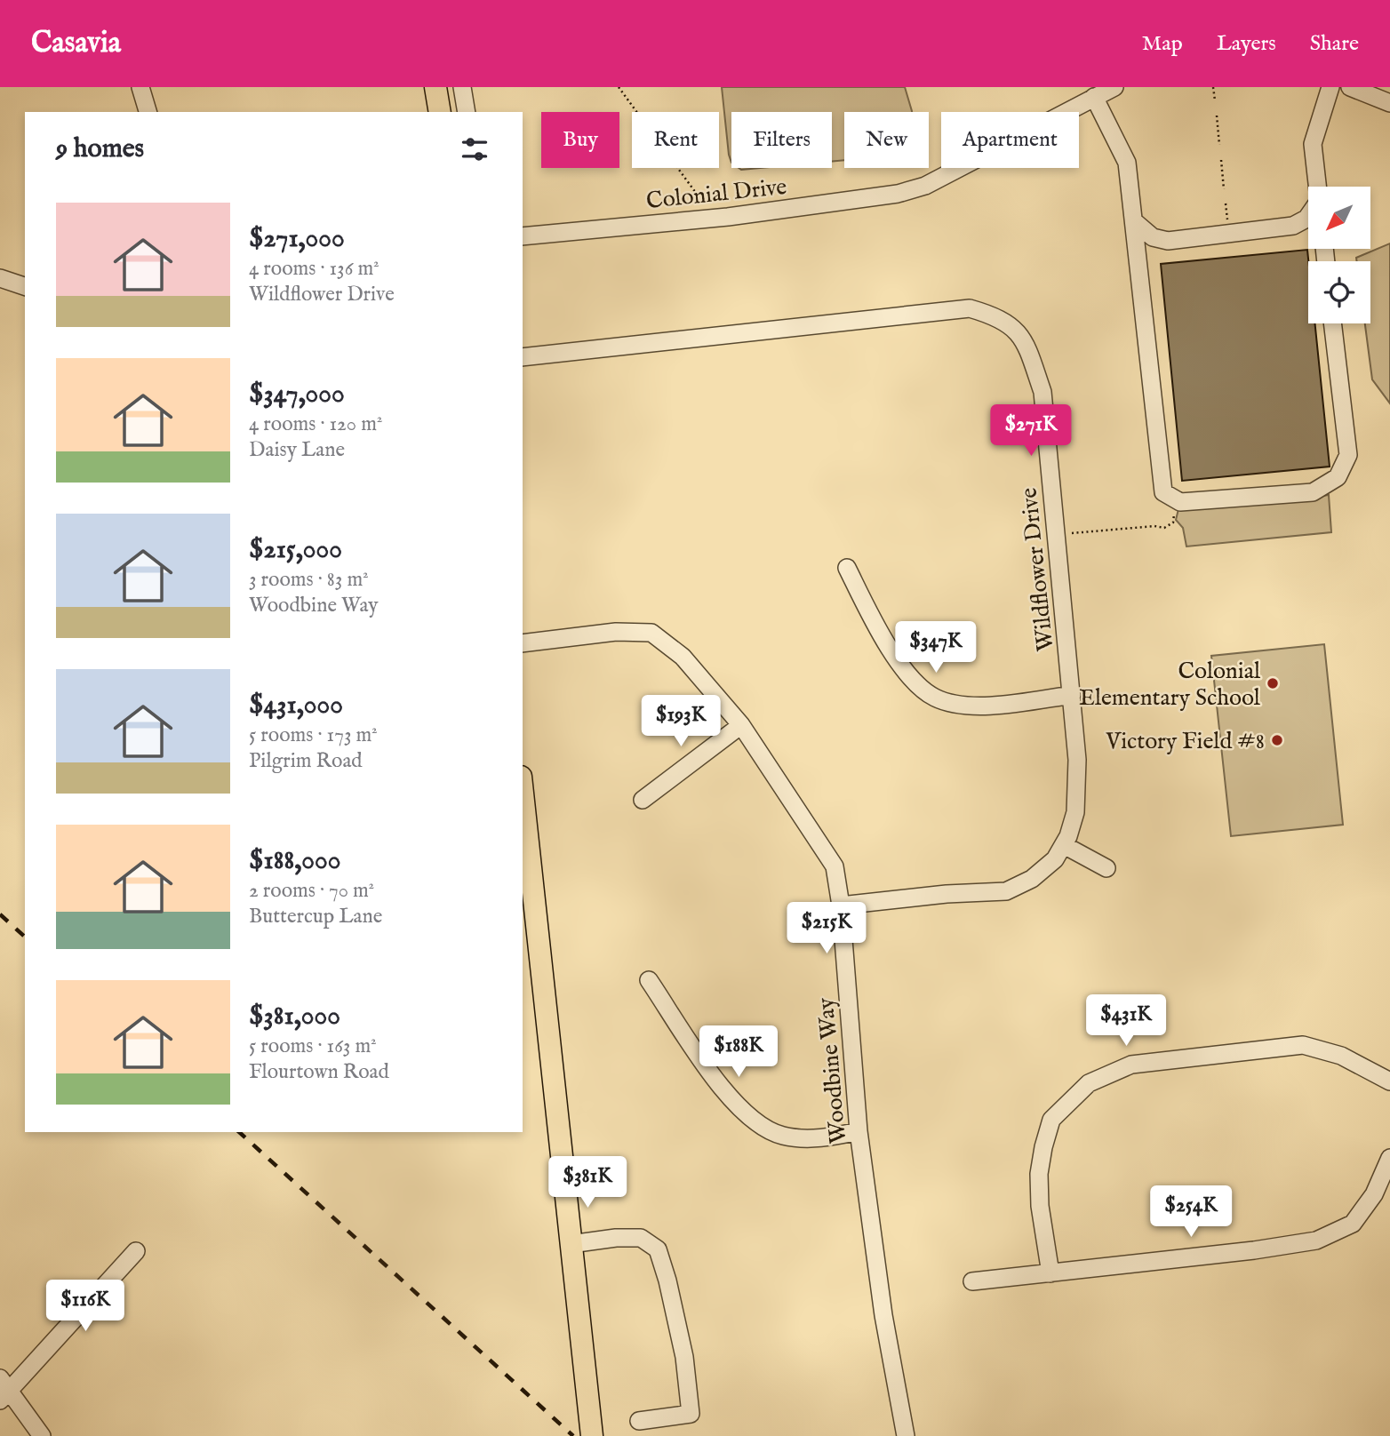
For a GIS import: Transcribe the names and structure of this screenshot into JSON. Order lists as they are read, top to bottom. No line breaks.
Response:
{"streets":{"street":["Colonial Drive","Wildflower Drive","Woodbine Way"]},"crossings":[["Wildflower Drive","Woodbine Way"]],"places":["Colonial Elementary School","Victory Field #8"],"north":"bottom left","page":{"header":"Casavia","nav":["Map","Layers","Share"],"chip":["Buy","Rent","Filters","New","Apartment"],"heading":"9 homes","list":[{"name":"$271,000","note":"4 rooms · 136 m² · Wildflower Drive"},{"name":"$347,000","note":"4 rooms · 120 m² · Daisy Lane"},{"name":"$215,000","note":"3 rooms · 83 m² · Woodbine Way"},{"name":"$431,000","note":"5 rooms · 173 m² · Pilgrim Road"},{"name":"$188,000","note":"2 rooms · 70 m² · Buttercup Lane"},{"name":"$381,000","note":"5 rooms · 163 m² · Flourtown Road"}],"price":["$271K","$347K","$193K","$215K","$431K","$188K","$381K","$254K","$116K"]}}
